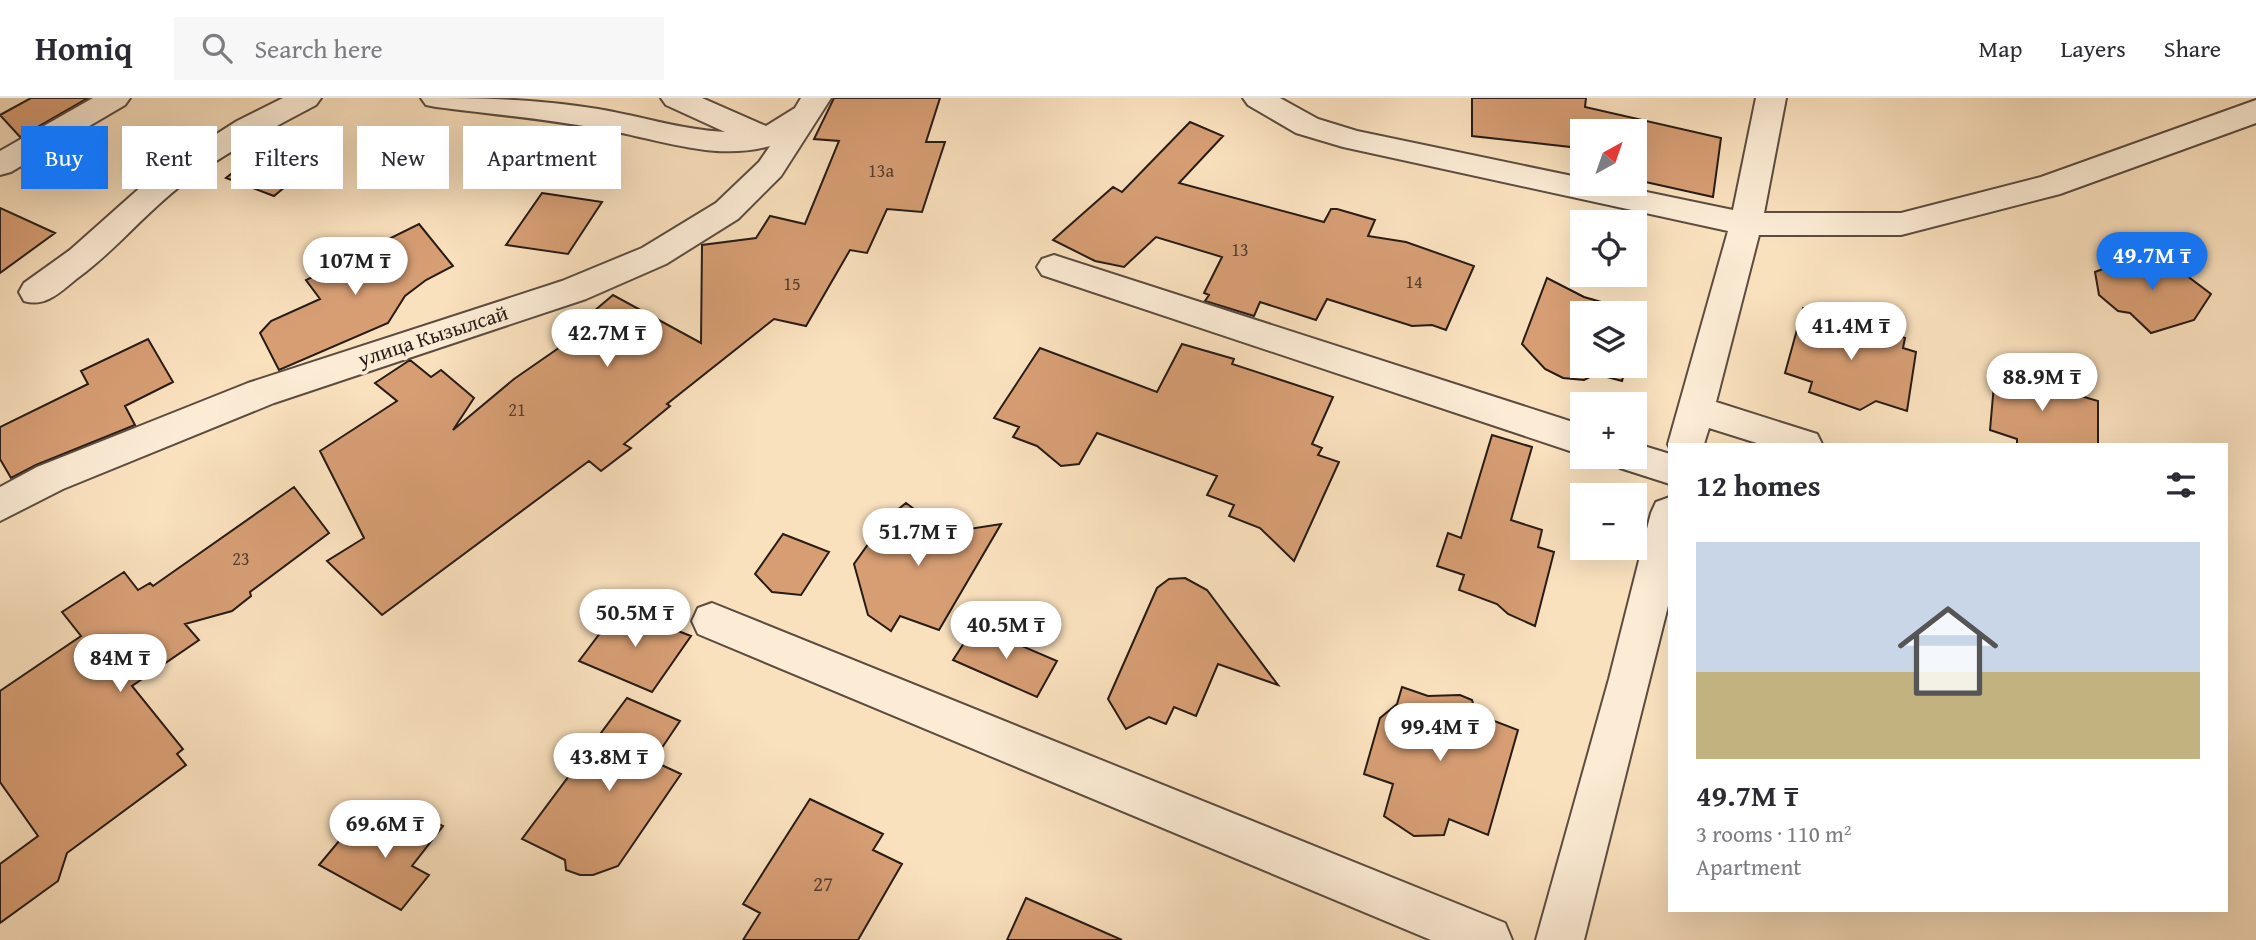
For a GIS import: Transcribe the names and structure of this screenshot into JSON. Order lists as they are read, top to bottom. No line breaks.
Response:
{"streets":{"street":["улица Кызылсай"]},"house_numbers":["13а","13","14","15","21","23","27"],"north":"top right","page":{"header":"Homiq","search":"Search here","nav":["Map","Layers","Share"],"map_buttons":["+","−"],"chip":["Buy","Rent","Filters","New","Apartment"],"price":["49.7M ₸","107M ₸","41.4M ₸","42.7M ₸","88.9M ₸","51.7M ₸","50.5M ₸","40.5M ₸","84M ₸","99.4M ₸","43.8M ₸","69.6M ₸"],"heading":"12 homes","list":[{"name":"49.7M ₸","note":"3 rooms · 110 m² · Apartment"}]}}
